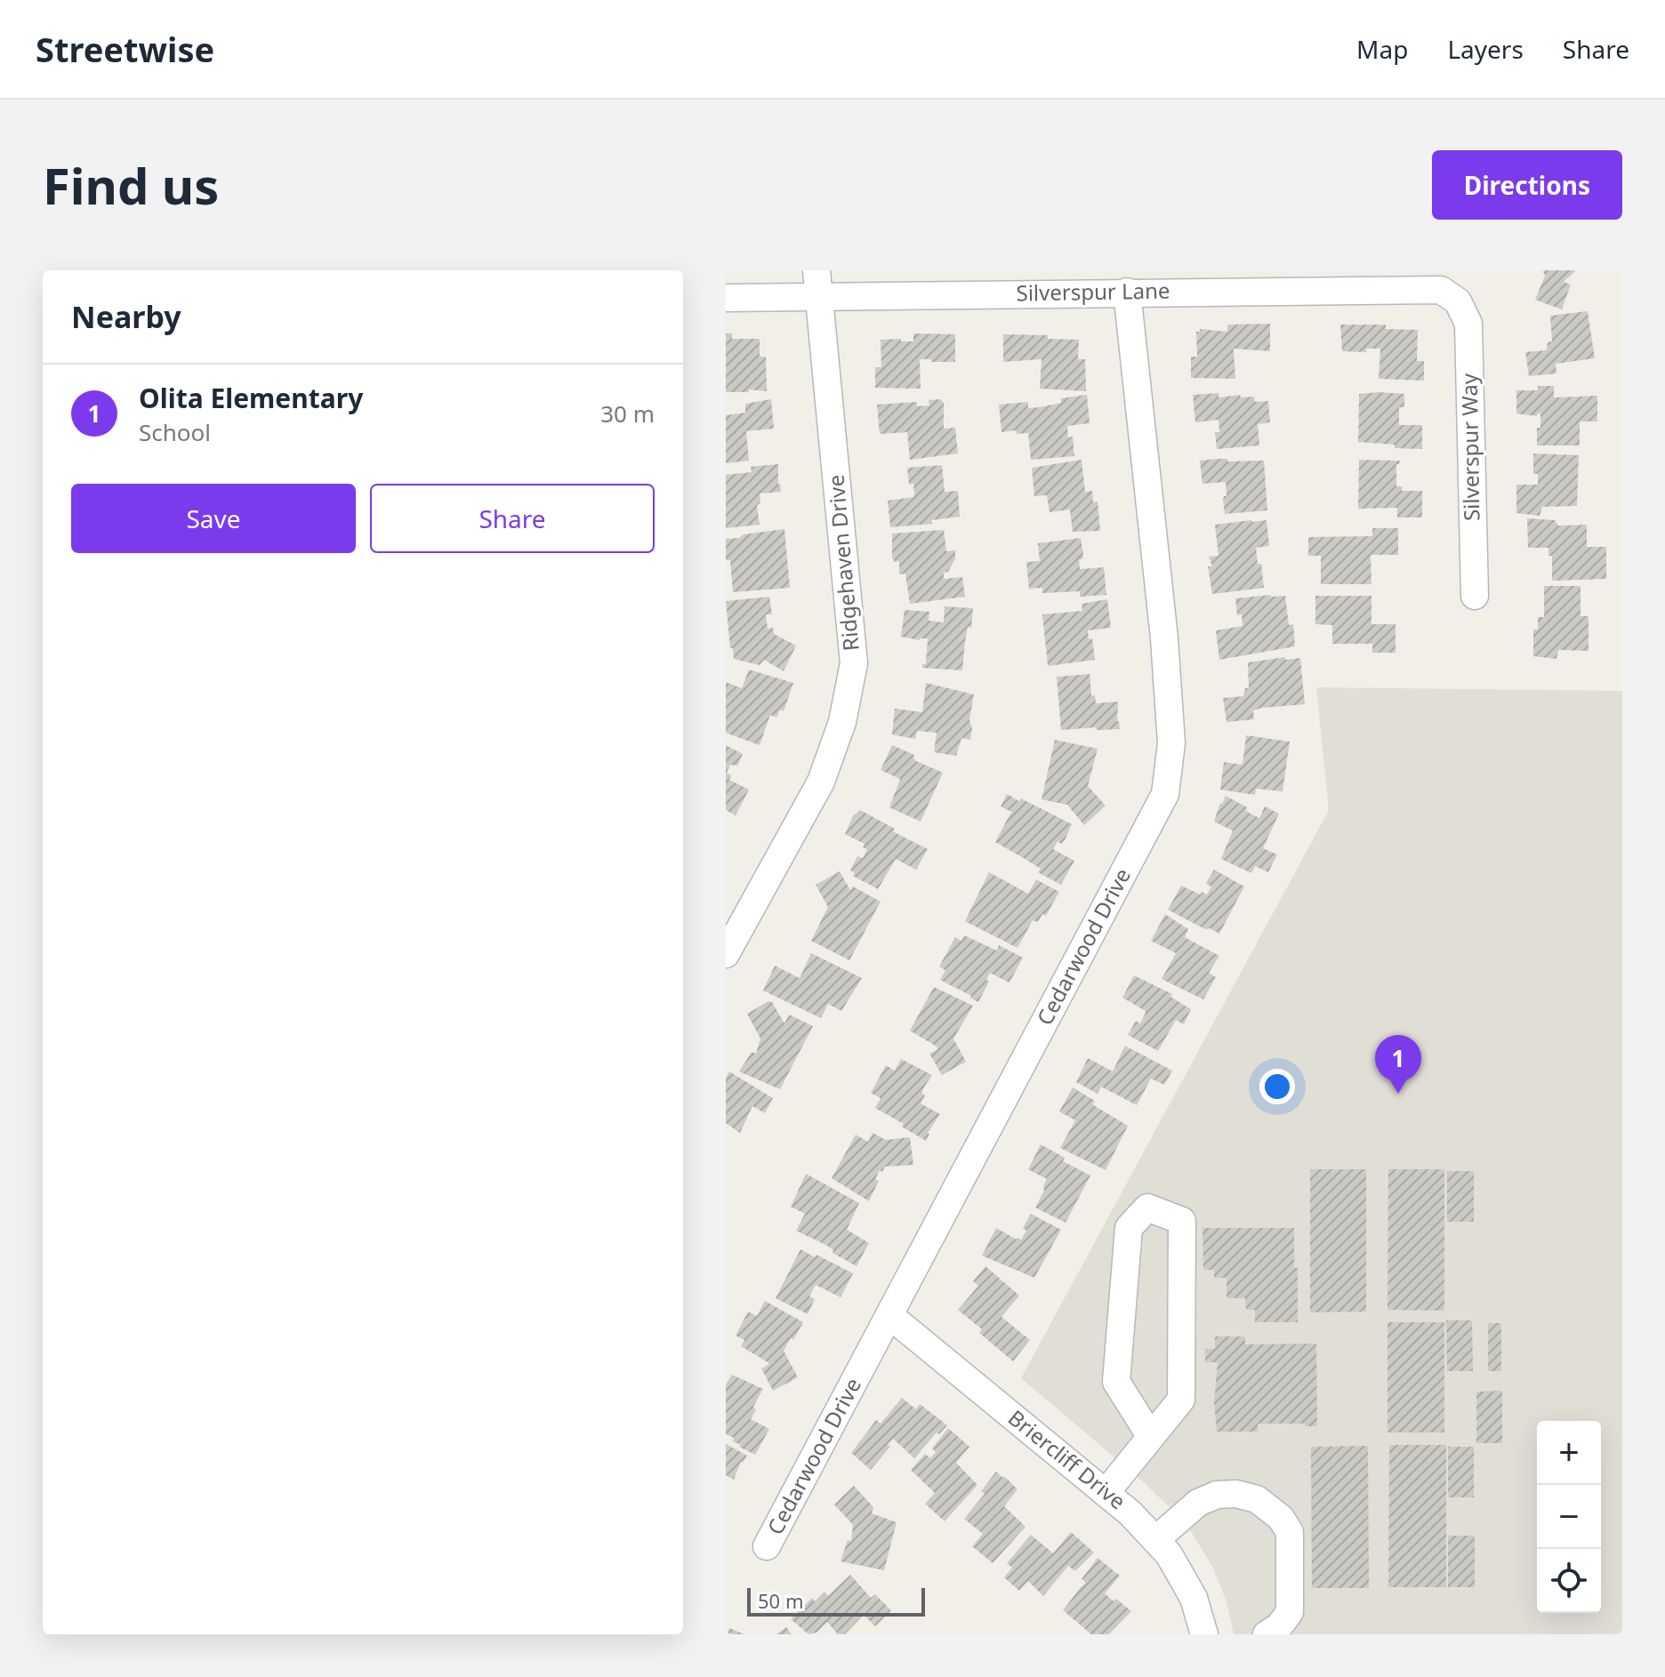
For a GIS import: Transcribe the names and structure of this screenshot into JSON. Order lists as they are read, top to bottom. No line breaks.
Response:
{"streets":{"street":["Silverspur Lane","Silverspur Way","Ridgehaven Drive","Cedarwood Drive","Briercliff Drive"]},"crossings":[["Silverspur Lane","Silverspur Way"],["Silverspur Lane","Ridgehaven Drive"],["Silverspur Lane","Cedarwood Drive"],["Cedarwood Drive","Briercliff Drive"]],"scale_bar":"50 m","page":{"header":"Streetwise","nav":["Map","Layers","Share"],"buttons":["Directions",["Save","Share"]],"title":"Find us","heading":"Nearby","list":[{"mark":"1","name":"Olita Elementary","note":"School","value":"30 m"}],"pins":"1","map_buttons":["+","−"],"scale":"50 m"}}
